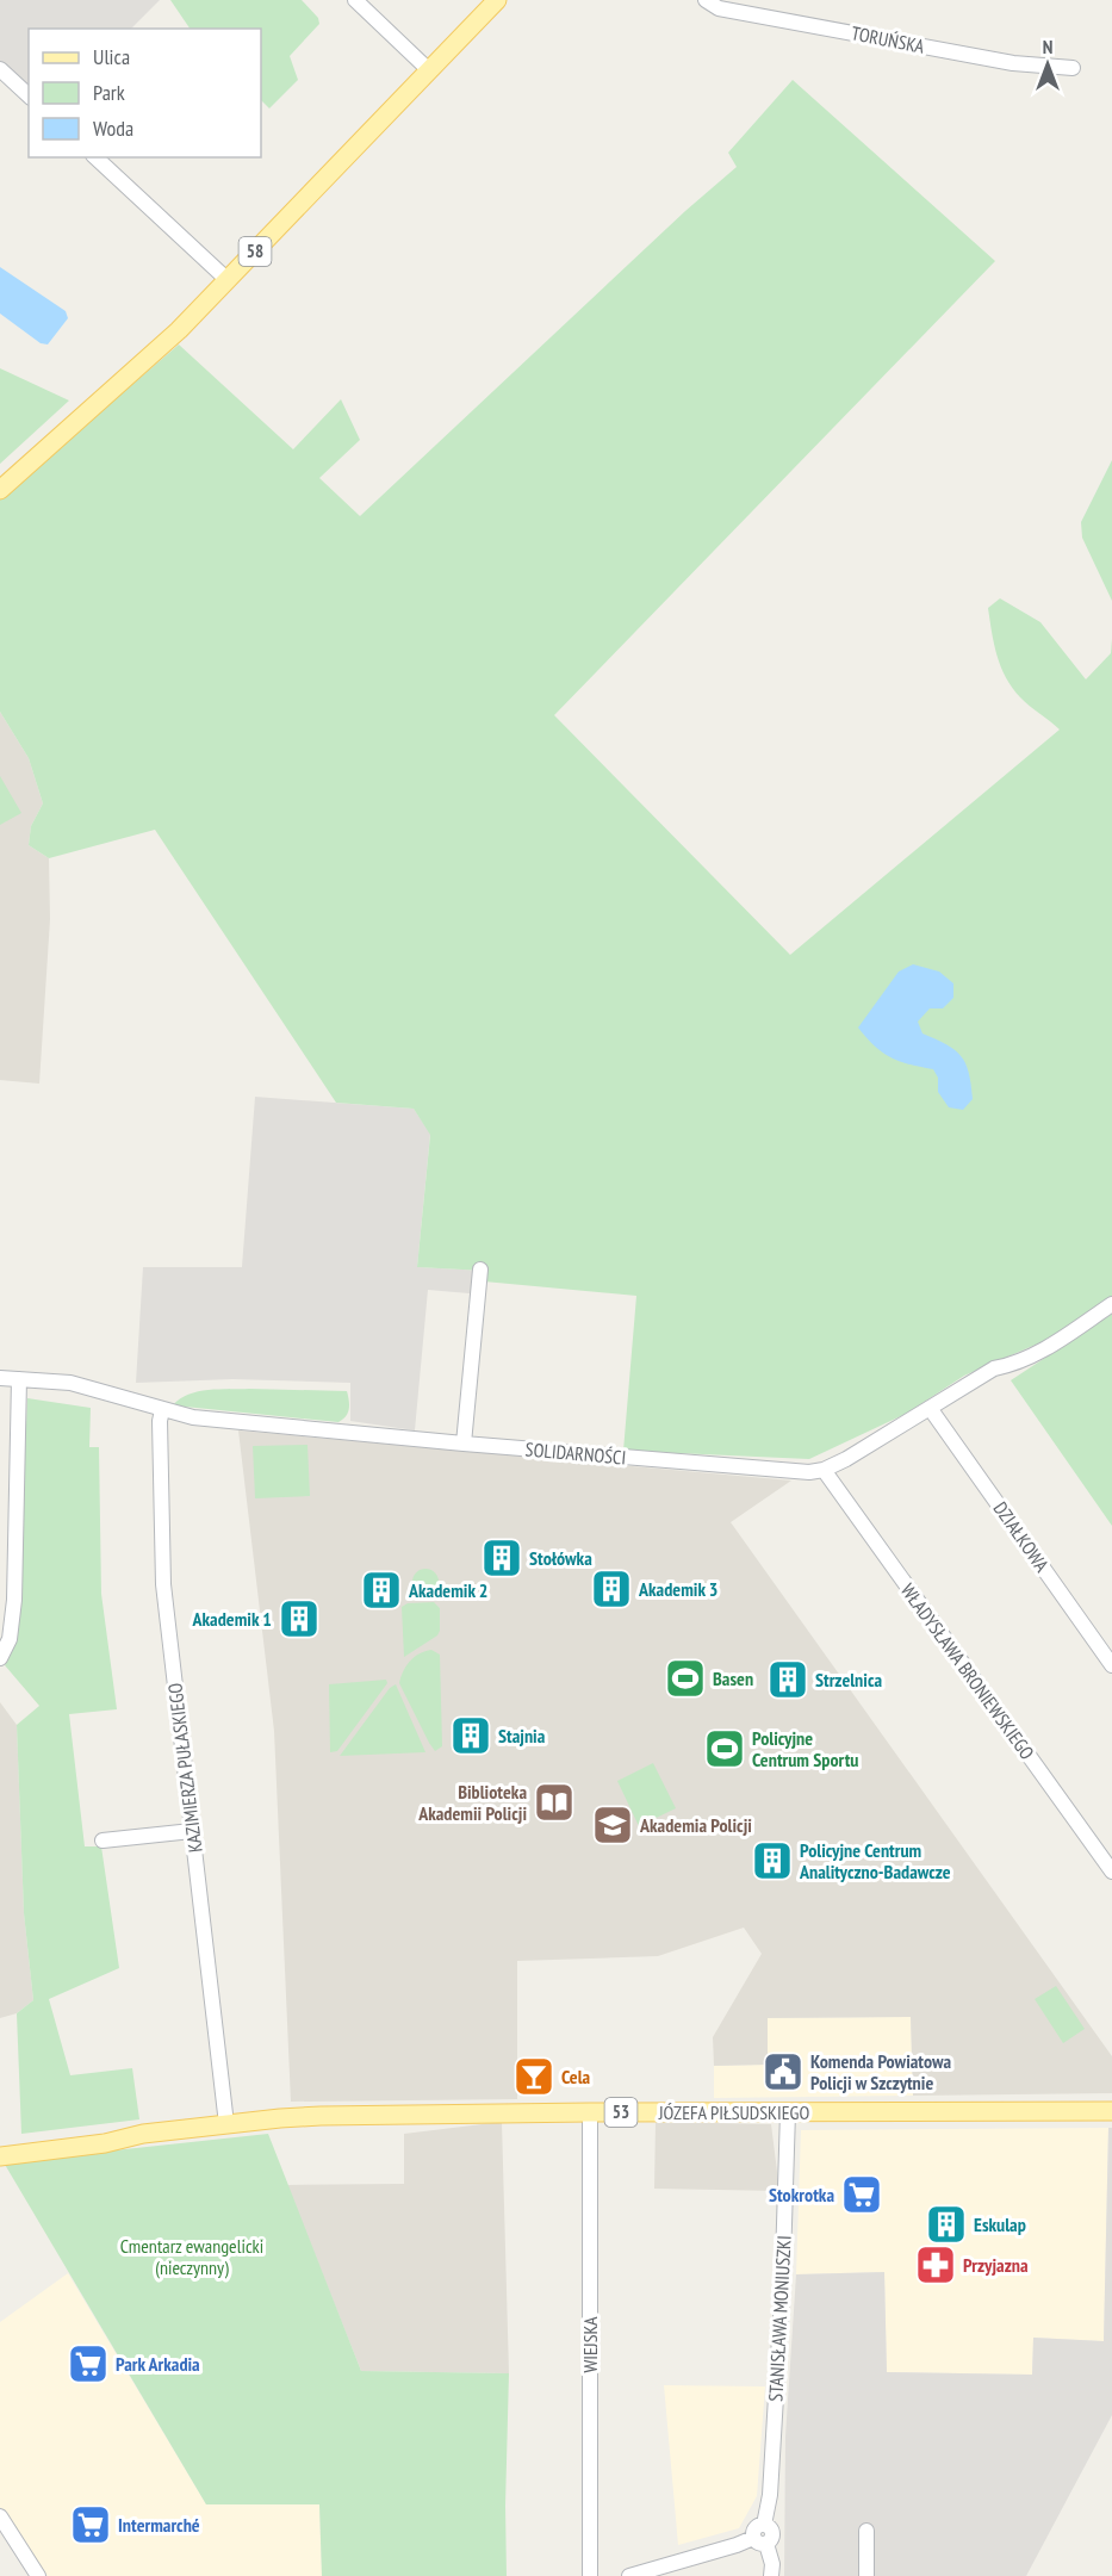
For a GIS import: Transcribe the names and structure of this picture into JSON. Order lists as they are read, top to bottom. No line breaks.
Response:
{"streets":{"main road":["58","53","JÓZEFA PIŁSUDSKIEGO"],"street":["TORUŃSKA","SOLIDARNOŚCI","DZIAŁKOWA","WŁADYSŁAWA BRONIEWSKIEGO","KAZIMIERZA PUŁASKIEGO","STANISŁAWA MONIUSZKI","WIEJSKA"]},"crossings":[["SOLIDARNOŚCI","DZIAŁKOWA"],["SOLIDARNOŚCI","WŁADYSŁAWA BRONIEWSKIEGO"],["SOLIDARNOŚCI","KAZIMIERZA PUŁASKIEGO"],["KAZIMIERZA PUŁASKIEGO","JÓZEFA PIŁSUDSKIEGO"],["JÓZEFA PIŁSUDSKIEGO","STANISŁAWA MONIUSZKI"],["JÓZEFA PIŁSUDSKIEGO","WIEJSKA"]],"parks":["Cmentarz ewangelicki (nieczynny)"],"places":{"building":["Stołówka","Akademik 3","Akademik 2","Akademik 1","Strzelnica","Stajnia","Policyjne Centrum Analityczno-Badawcze","Eskulap"],"sports":["Basen","Policyjne Centrum Sportu"],"library":["Biblioteka Akademii Policji"],"school or university":["Akademia Policji"],"public building":["Komenda Powiatowa Policji w Szczytnie"],"bar":["Cela"],"supermarket":["Stokrotka","Park Arkadia","Intermarché"],"pharmacy":["Przyjazna"]},"legend":["Ulica","Park","Woda"],"north":"top"}
